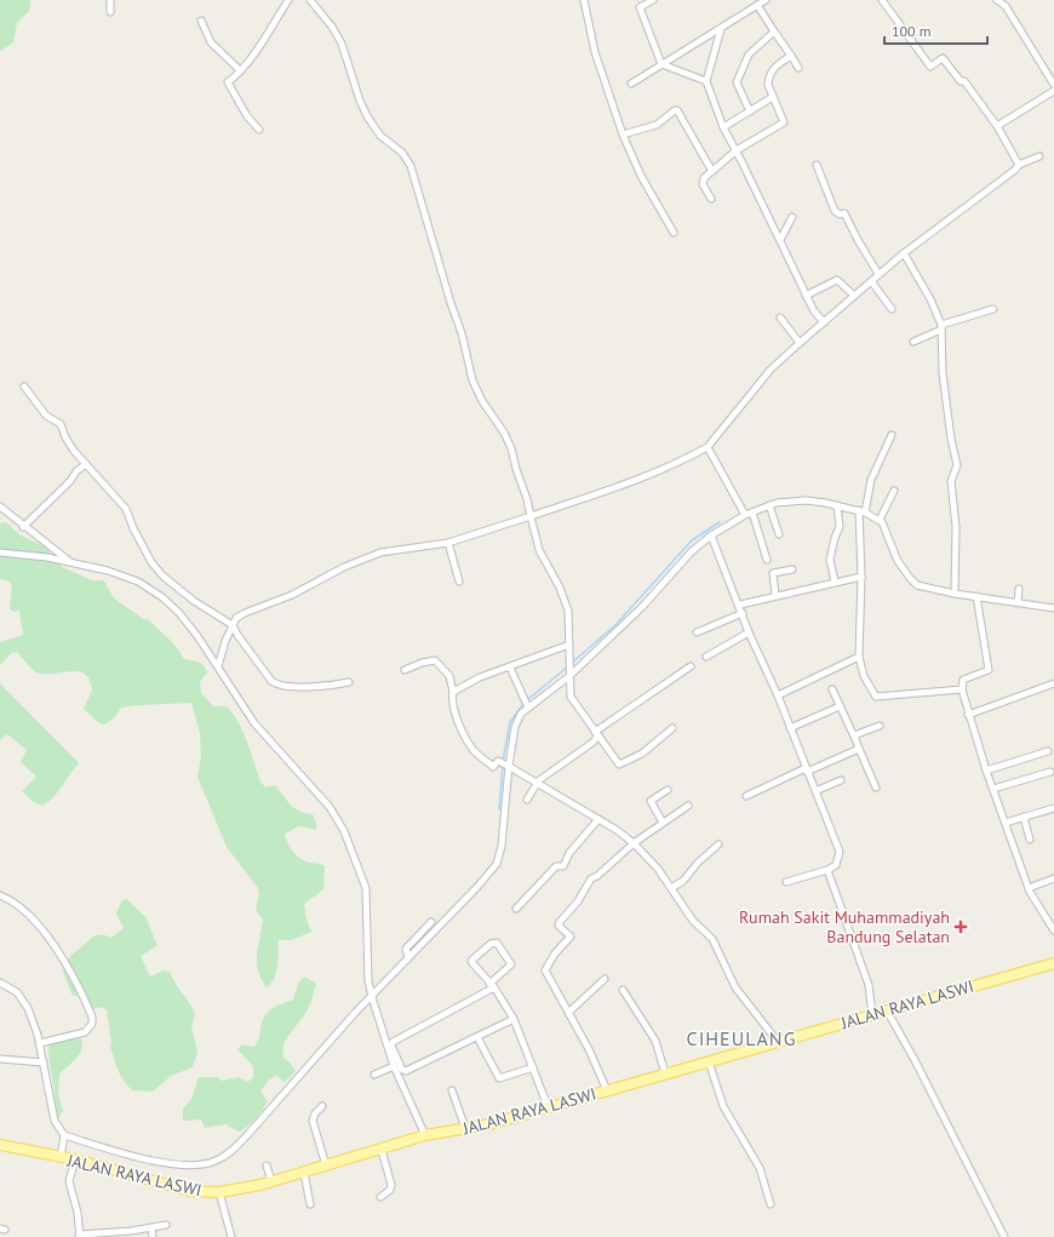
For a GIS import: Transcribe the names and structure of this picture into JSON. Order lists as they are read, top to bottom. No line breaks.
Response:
{"streets":{"main road":["JALAN RAYA LASWI"]},"districts":["CIHEULANG"],"places":{"health":["Rumah Sakit Muhammadiyah Bandung Selatan"]},"scale_bar":"100 m"}
